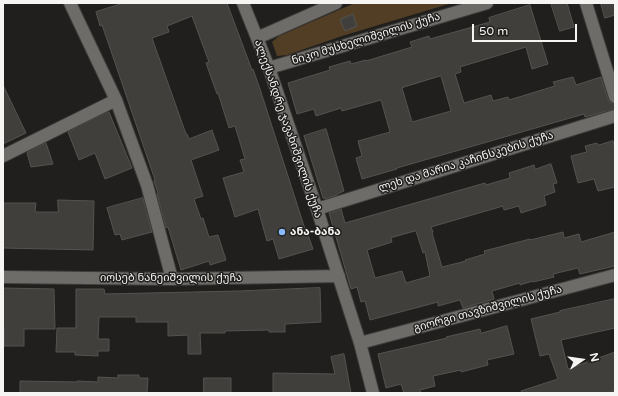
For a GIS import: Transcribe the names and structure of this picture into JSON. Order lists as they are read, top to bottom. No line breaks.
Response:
{"streets":{"street":["ნიკო მუსხელიშვილის ქუჩა","ალექსანდრე ჯავახიშვილის ქუჩა","ლეხ და მარია კაჩინსკების ქუჩა","იოსებ ნანეიშვილის ქუჩა","გიორგი თავზიშვილის ქუჩა"]},"crossings":[["ნიკო მუსხელიშვილის ქუჩა","ალექსანდრე ჯავახიშვილის ქუჩა"],["ალექსანდრე ჯავახიშვილის ქუჩა","ლეხ და მარია კაჩინსკების ქუჩა"],["ალექსანდრე ჯავახიშვილის ქუჩა","იოსებ ნანეიშვილის ქუჩა"],["ალექსანდრე ჯავახიშვილის ქუჩა","გიორგი თავზიშვილის ქუჩა"]],"places":["ანა-ბანა"],"scale_bar":"50 m","north":"right"}
